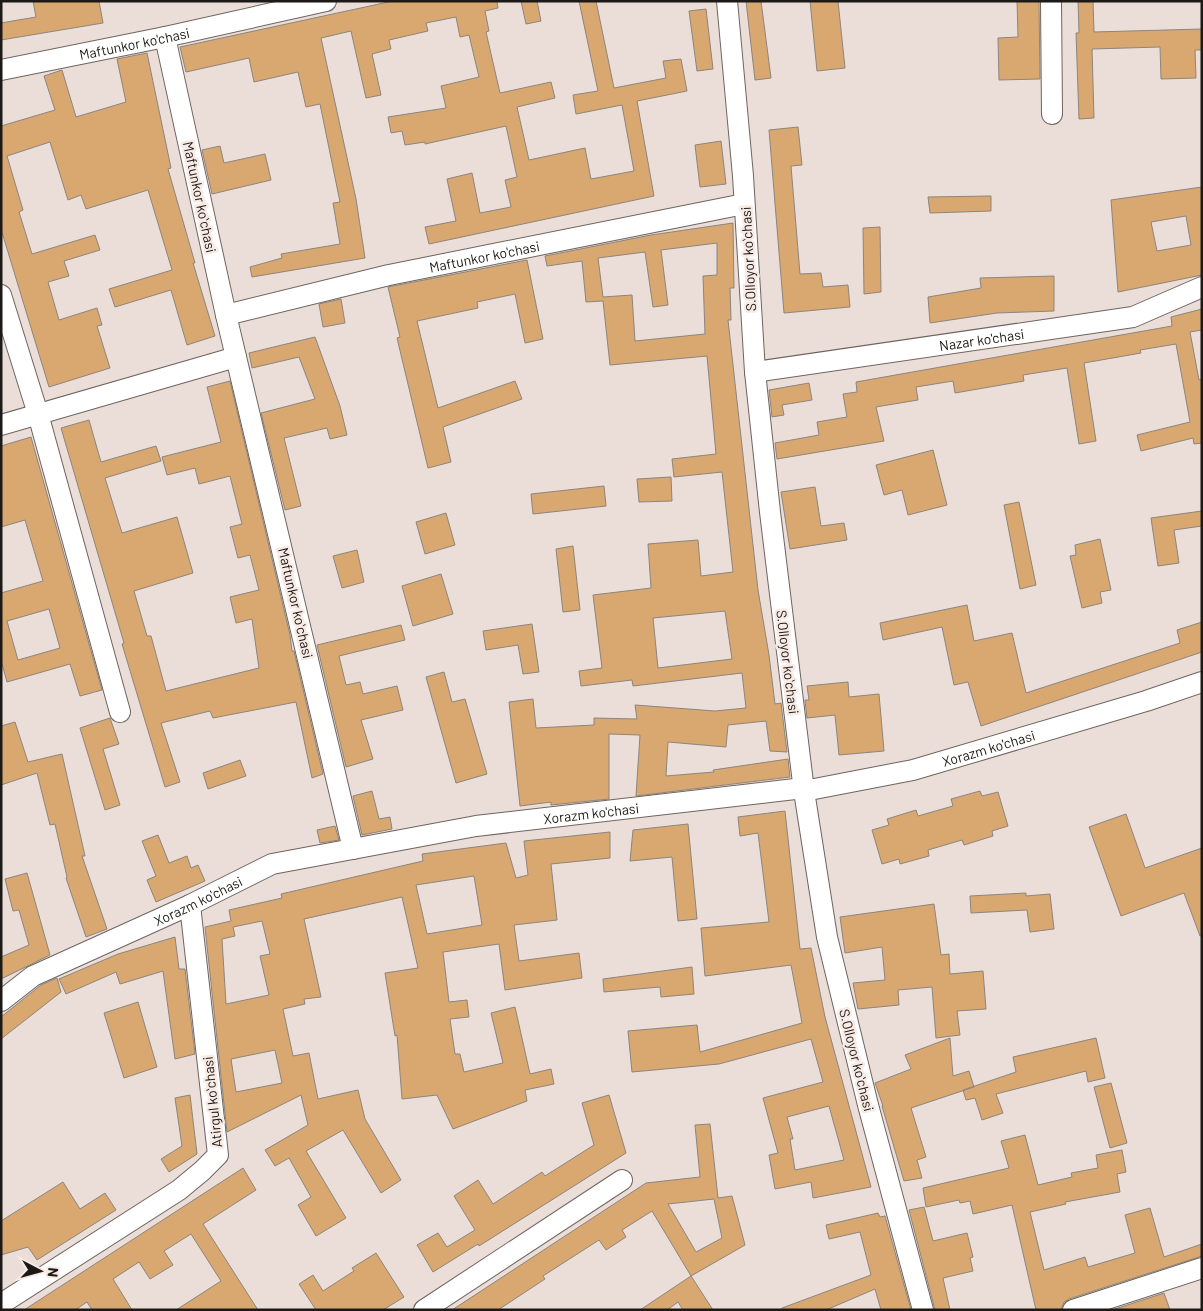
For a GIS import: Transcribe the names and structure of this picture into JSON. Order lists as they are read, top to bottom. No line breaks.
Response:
{"streets":{"street":["Maftunkor ko'chasi","Maftunkor koʻchasi","S.Olloyor koʻchasi","Nazar ko'chasi","Xorazm ko'chasi","Atirgul koʻchasi"]},"crossings":[["Maftunkor ko'chasi","Maftunkor koʻchasi"],["Maftunkor ko'chasi","S.Olloyor koʻchasi"],["Maftunkor koʻchasi","Xorazm ko'chasi"],["S.Olloyor koʻchasi","Nazar ko'chasi"],["S.Olloyor koʻchasi","Xorazm ko'chasi"],["Xorazm ko'chasi","Atirgul koʻchasi"]],"north":"right"}
